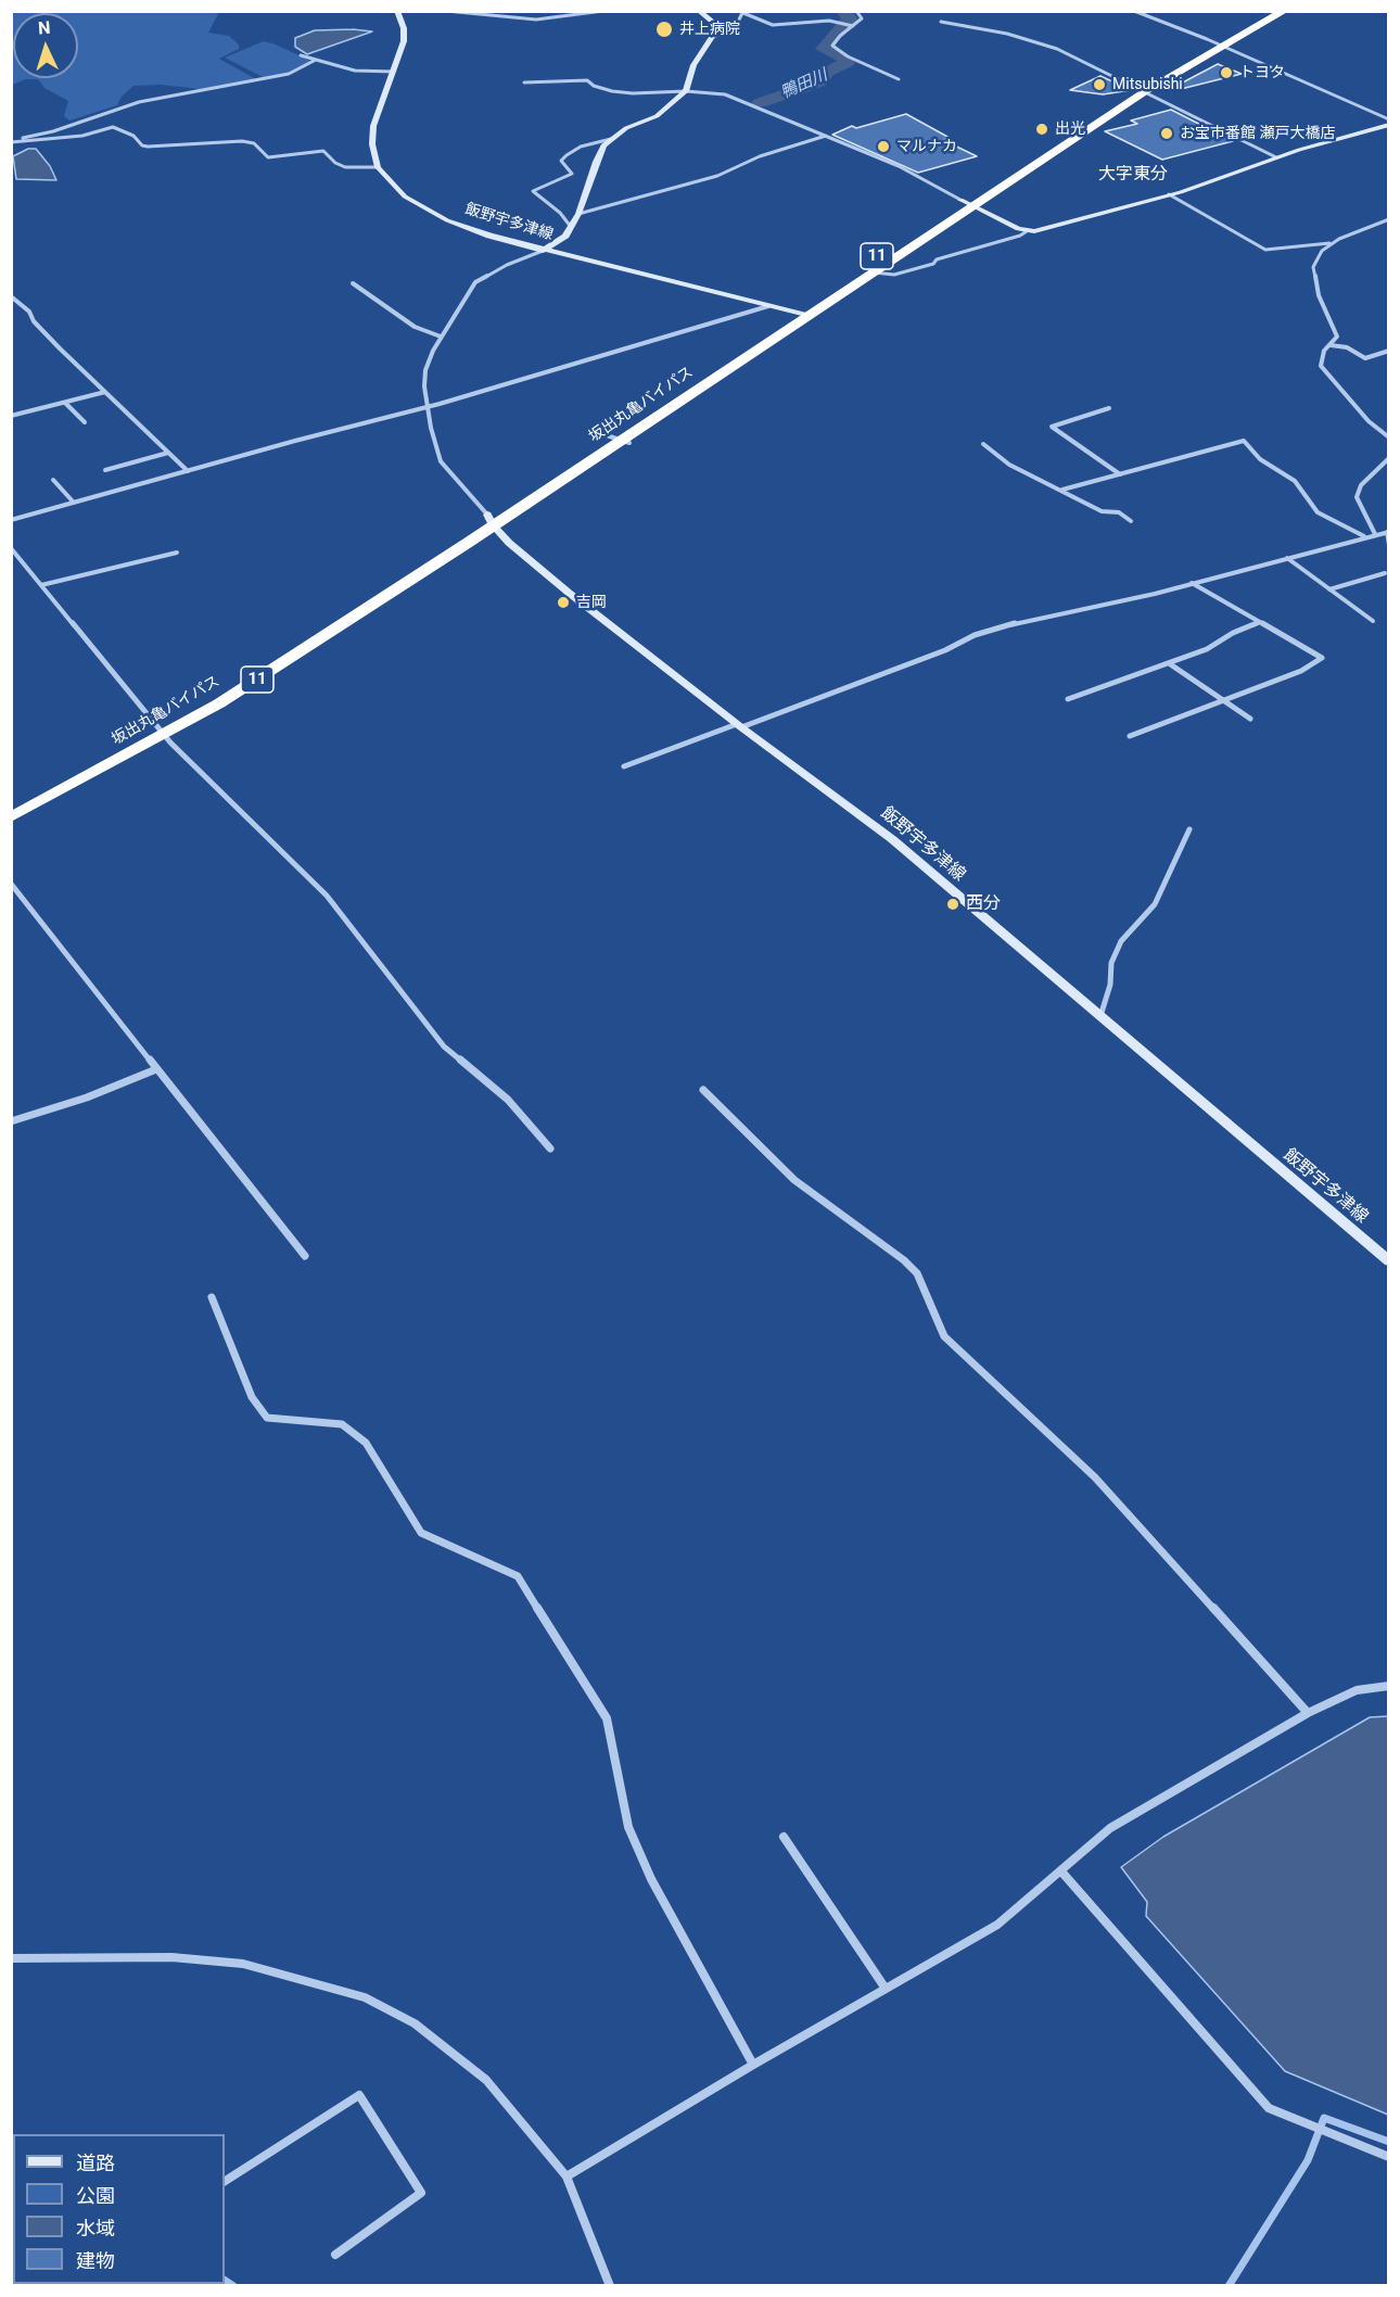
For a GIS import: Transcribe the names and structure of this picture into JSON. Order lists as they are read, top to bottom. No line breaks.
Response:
{"streets":{"highway":["11","坂出丸亀バイパス"],"main road":["飯野宇多津線"]},"crossings":[["飯野宇多津線","坂出丸亀バイパス"]],"districts":["大字東分"],"water":["鴨田川"],"places":["井上病院","トヨタ","Mitsubishi","出光","お宝市番館 瀬戸大橋店","マルナカ","吉岡","西分"],"legend":["道路","公園","水域","建物"],"north":"top"}
